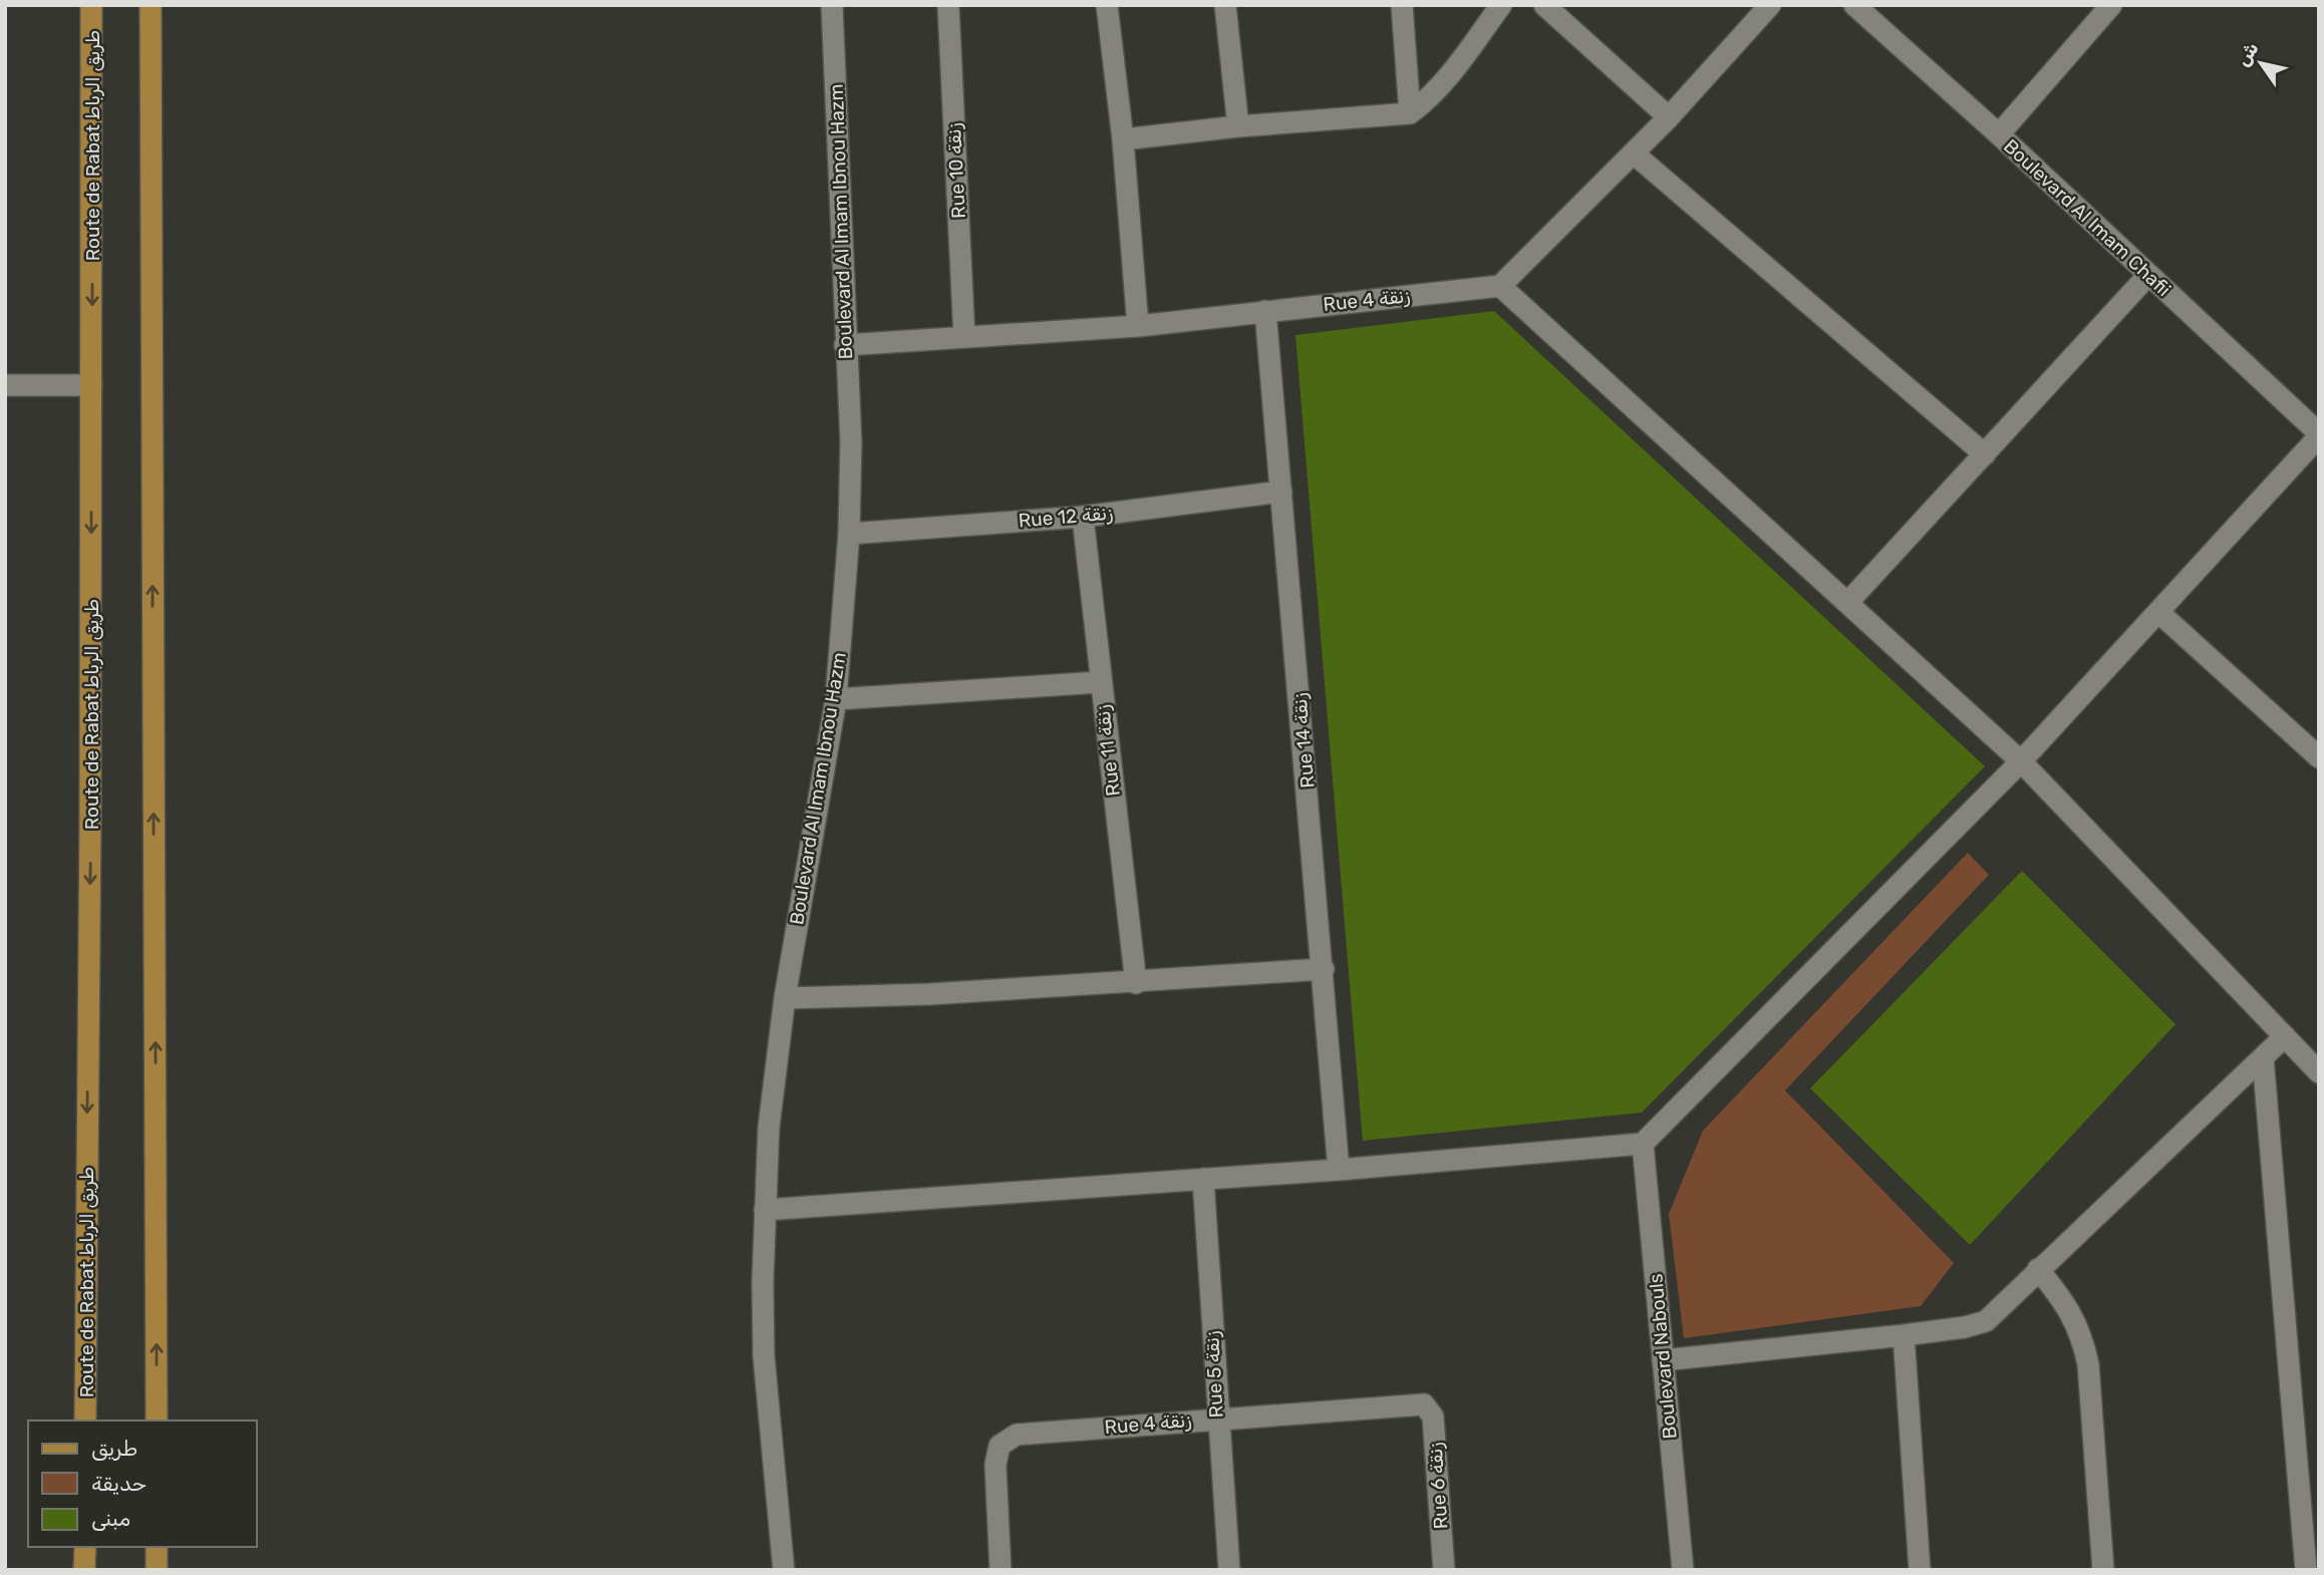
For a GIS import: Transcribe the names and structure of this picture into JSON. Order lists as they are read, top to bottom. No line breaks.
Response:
{"streets":{"main road":["Route de Rabat طريق الرباط"],"street":["Rue 10 زنقة","Boulevard Al Imam Chafii","Boulevard Al Imam Ibnou Hazm","Rue 4 زنقة","Rue 12 زنقة","Rue 14 زنقة","Rue 11 زنقة","Boulevard Nabouls","Rue 5 زنقة","Rue 6 زنقة"]},"crossings":[["Rue 10 زنقة","Rue 4 زنقة"],["Boulevard Al Imam Ibnou Hazm","Rue 4 زنقة"],["Boulevard Al Imam Ibnou Hazm","Rue 12 زنقة"],["Rue 4 زنقة","Rue 14 زنقة"],["Rue 4 زنقة","Rue 5 زنقة"],["Rue 4 زنقة","Rue 6 زنقة"],["Rue 12 زنقة","Rue 14 زنقة"],["Rue 12 زنقة","Rue 11 زنقة"]],"legend":["طريق","حديقة","مبنى"],"north":"top left"}
